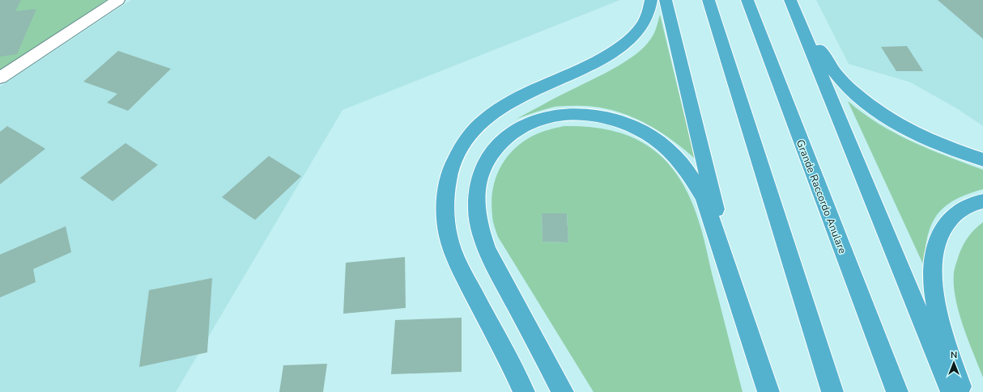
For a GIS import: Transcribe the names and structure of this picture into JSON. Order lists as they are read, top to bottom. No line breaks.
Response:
{"streets":{"highway":["Grande Raccordo Anulare"]},"north":"top"}
